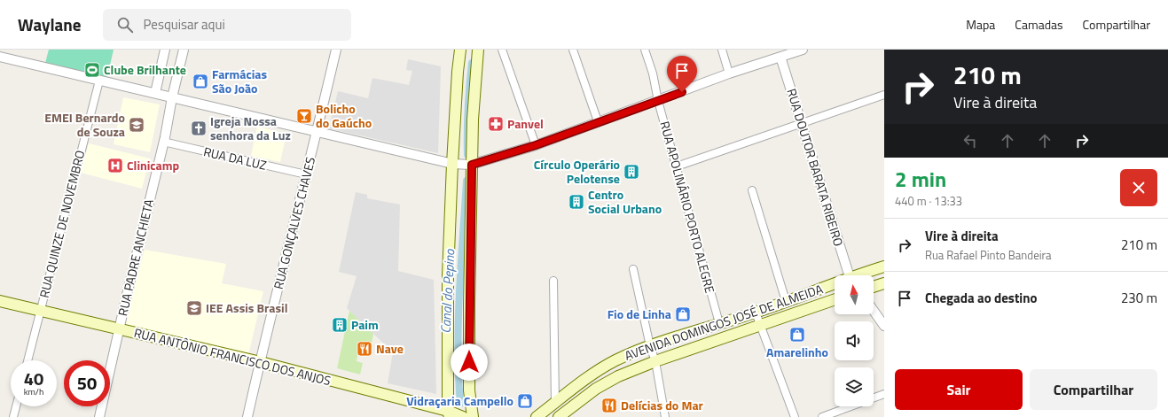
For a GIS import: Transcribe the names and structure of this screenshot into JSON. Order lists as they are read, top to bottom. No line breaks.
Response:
{"streets":{"main road":["AVENIDA DOMINGOS JOSÉ DE ALMEIDA","RUA ANTÔNIO FRANCISCO DOS ANJOS"],"street":["RUA DA LUZ","RUA DOUTOR BARATA RIBEIRO","RUA APOLINÁRIO PORTO ALEGRE","RUA GONÇALVES CHAVES","RUA QUINZE DE NOVEMBRO","RUA PADRE ANCHIETA"]},"crossings":[["RUA DA LUZ","RUA GONÇALVES CHAVES"],["RUA DA LUZ","RUA PADRE ANCHIETA"],["RUA APOLINÁRIO PORTO ALEGRE","AVENIDA DOMINGOS JOSÉ DE ALMEIDA"],["RUA GONÇALVES CHAVES","RUA ANTÔNIO FRANCISCO DOS ANJOS"],["RUA QUINZE DE NOVEMBRO","RUA ANTÔNIO FRANCISCO DOS ANJOS"],["RUA PADRE ANCHIETA","RUA ANTÔNIO FRANCISCO DOS ANJOS"]],"water":["Canal do Pepino"],"places":{"sports":["Clube Brilhante"],"shop":["Farmácias São João","Fio de Linha","Amarelinho","Vidraçaria Campello"],"bar":["Bolicho do Gaúcho"],"pharmacy":["Panvel"],"school or university":["EMEI Bernardo de Souza","IEE Assis Brasil"],"church":["Igreja Nossa senhora da Luz"],"hospital":["Clinicamp"],"building":["Círculo Operário Pelotense","Centro Social Urbano","Paim"],"restaurant":["Nave","Delícias do Mar"]},"north":"top","page":{"header":"Waylane","search":"Pesquisar aqui","nav":["Mapa","Camadas","Compartilhar"],"turn":["210 m","Vire à direita"],"heading":["2 min","440 m · 13:33"],"list":[{"name":"Vire à direita","note":"Rua Rafael Pinto Bandeira","value":"210 m"},{"name":"Chegada ao destino","value":"230 m"}],"speed":"40 km/h","limit":"50","buttons":["Sair","Compartilhar"]}}
